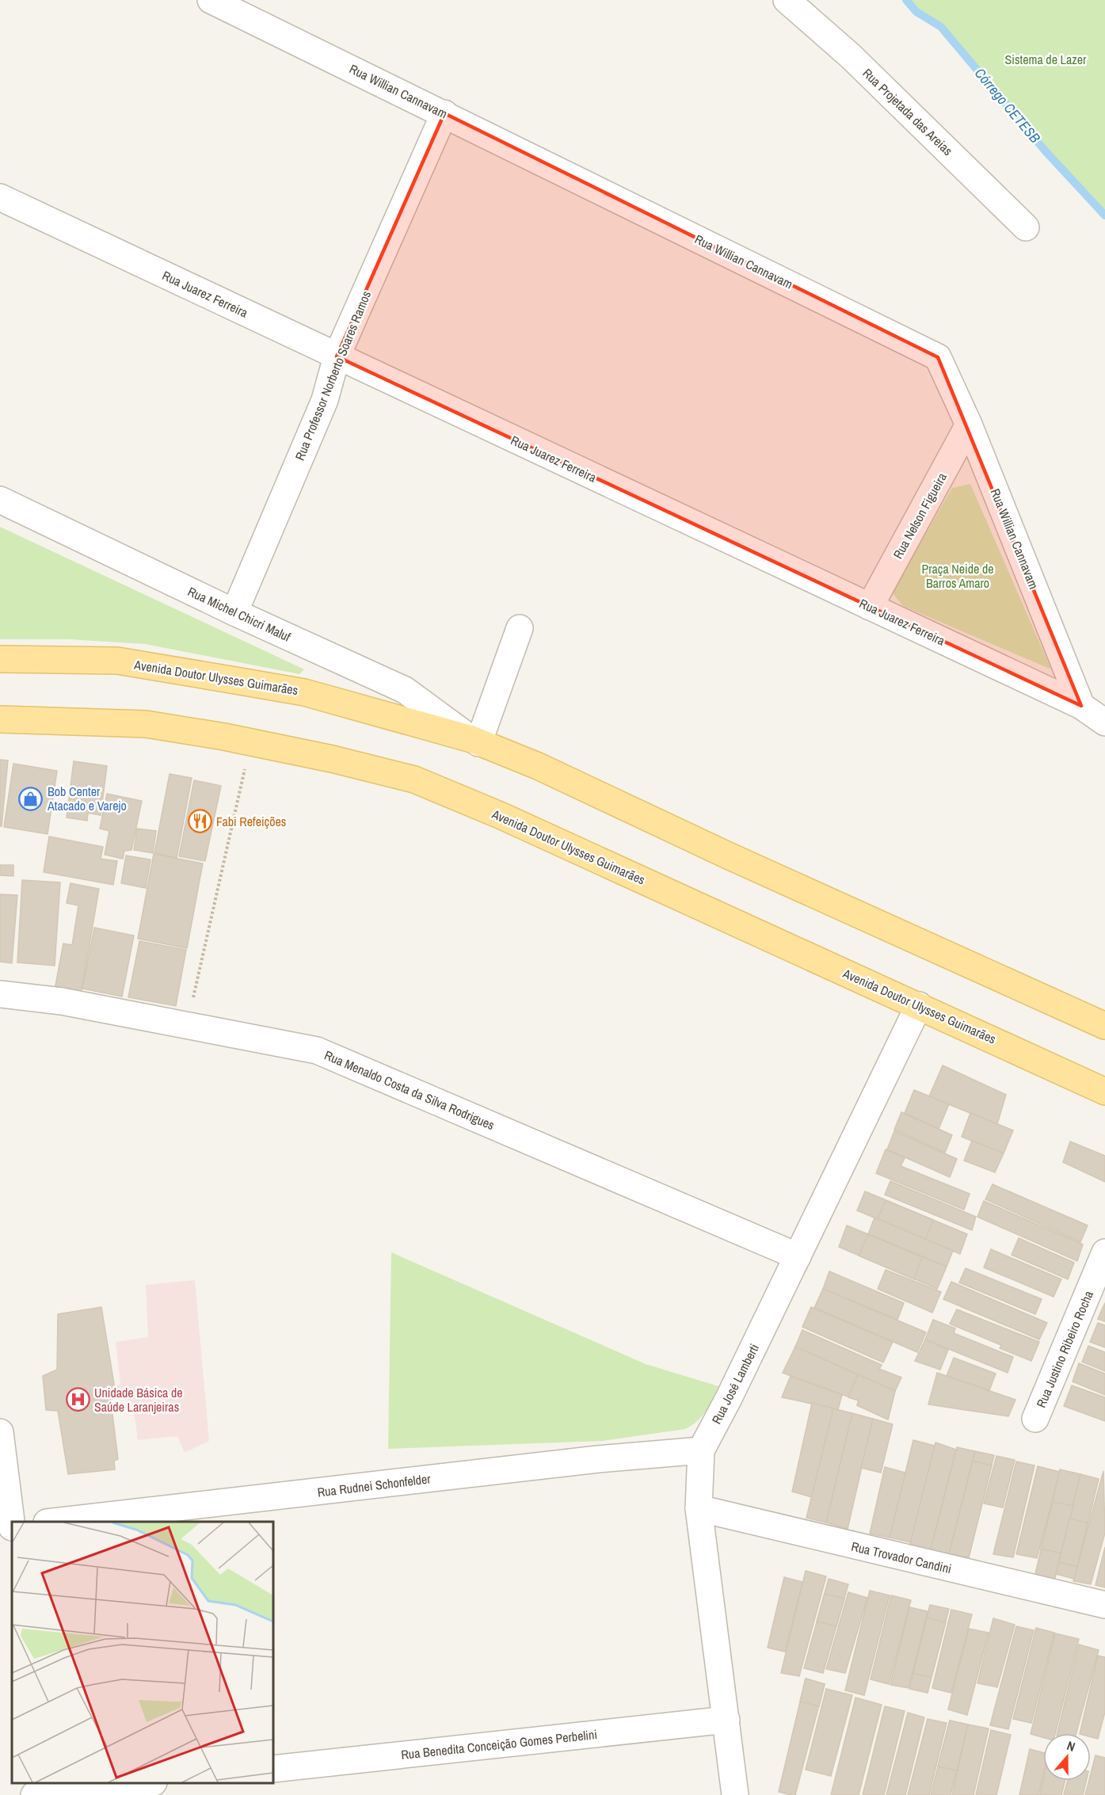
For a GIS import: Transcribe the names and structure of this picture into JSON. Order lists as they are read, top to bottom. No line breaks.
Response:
{"streets":{"main road":["Avenida Doutor Ulysses Guimarães"],"street":["Rua Willian Cannavam","Rua Projetada das Areias","Rua Juarez Ferreira","Rua Professor Norberto Soares Ramos","Rua Nelson Figueira","Rua Michel Chicri Maluf","Rua Menaldo Costa da Silva Rodrigues","Rua Justino Ribeiro Rocha","Rua José Lamberti","Rua Rudnei Schonfelder","Rua Trovador Candini","Rua Benedita Conceição Gomes Perbelini"]},"crossings":[["Rua Willian Cannavam","Rua Juarez Ferreira"],["Rua Willian Cannavam","Rua Professor Norberto Soares Ramos"],["Rua Willian Cannavam","Rua Nelson Figueira"],["Rua Juarez Ferreira","Rua Professor Norberto Soares Ramos"],["Rua Juarez Ferreira","Rua Nelson Figueira"],["Rua Professor Norberto Soares Ramos","Rua Michel Chicri Maluf"],["Rua Michel Chicri Maluf","Avenida Doutor Ulysses Guimarães"],["Avenida Doutor Ulysses Guimarães","Rua José Lamberti"],["Rua Menaldo Costa da Silva Rodrigues","Rua José Lamberti"],["Rua José Lamberti","Rua Rudnei Schonfelder"],["Rua José Lamberti","Rua Trovador Candini"],["Rua José Lamberti","Rua Benedita Conceição Gomes Perbelini"]],"water":["Córrego CETESB"],"parks":["Sistema de Lazer","Praça Neide de Barros Amaro"],"places":{"shop":["Bob Center Atacado e Varejo"],"restaurant":["Fabi Refeições"],"hospital":["Unidade Básica de Saúde Laranjeiras"]},"north":"top"}
